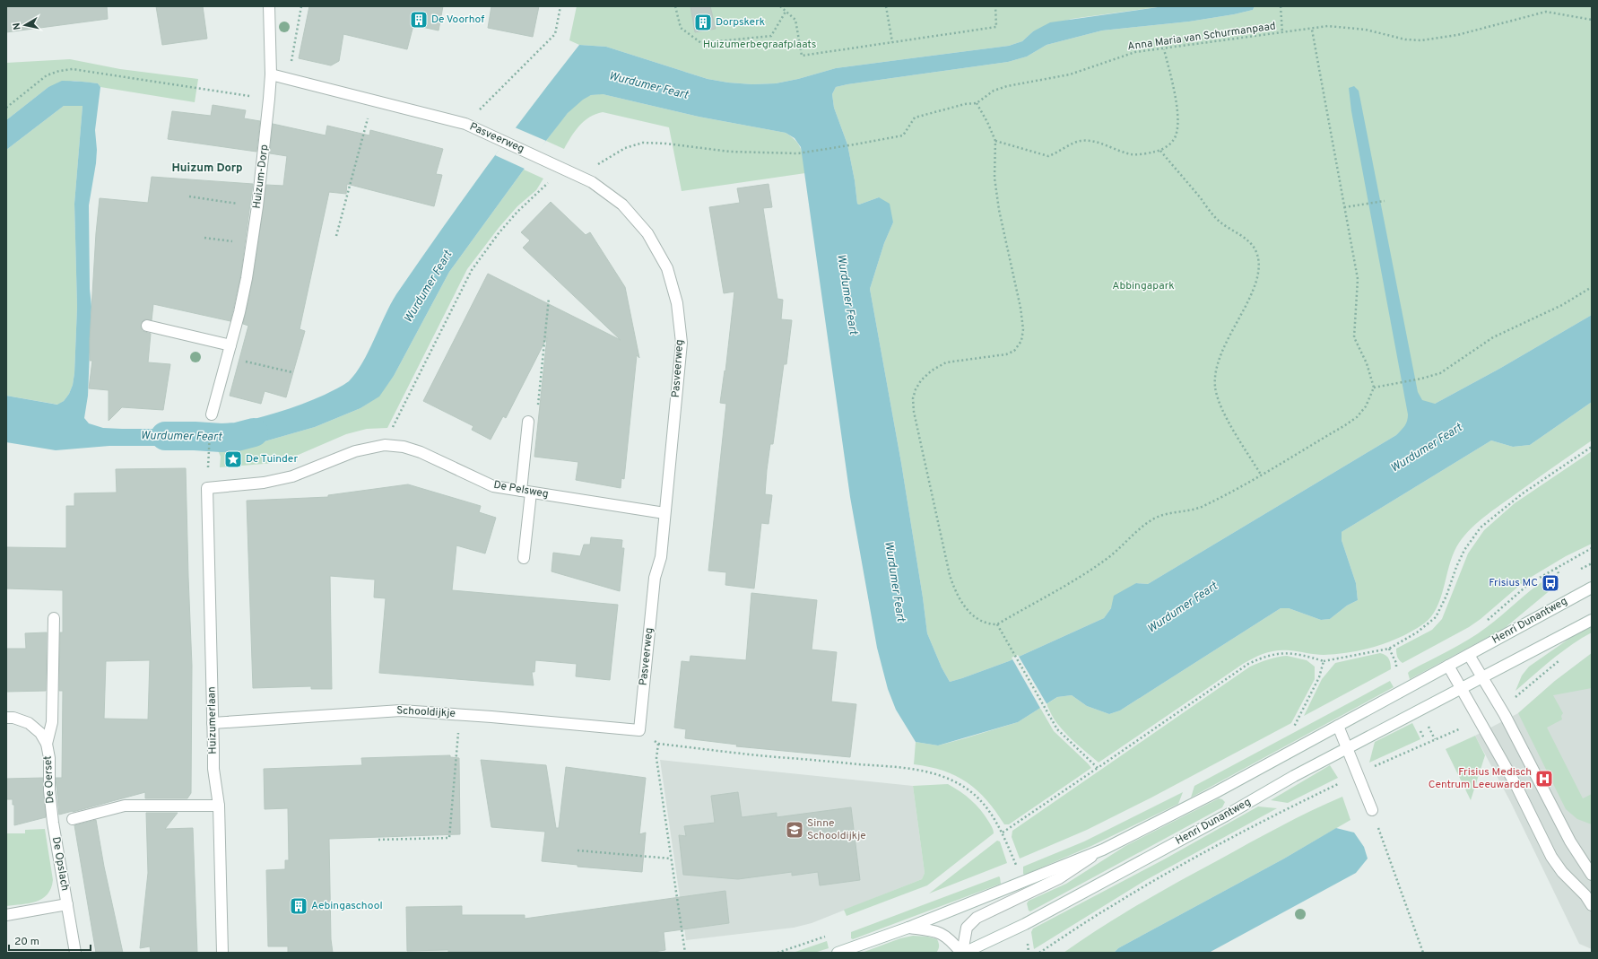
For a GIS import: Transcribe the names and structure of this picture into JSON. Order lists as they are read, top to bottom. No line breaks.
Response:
{"streets":{"street":["Pasveerweg","Huizum-Dorp","De Pelsweg","Henri Dunantweg","Schooldijkje","Huizumerlaan","De Oerset","De Opslach"],"path":["Anna Maria van Schurmanpaad"]},"crossings":[["Pasveerweg","Huizum-Dorp"],["Pasveerweg","De Pelsweg"],["Pasveerweg","Schooldijkje"],["De Pelsweg","Huizumerlaan"],["Schooldijkje","Huizumerlaan"],["De Oerset","De Opslach"]],"districts":["Huizum Dorp"],"water":["Wurdumer Feart"],"parks":["Huizumerbegraafplaats","Abbingapark"],"places":{"building":["De Voorhof","Dorpskerk","Aebingaschool"],"place":["De Tuinder"],"bus stop":["Frisius MC"],"hospital":["Frisius Medisch Centrum Leeuwarden"],"school or university":["Sinne Schooldijkje"]},"scale_bar":"20 m","north":"left"}
